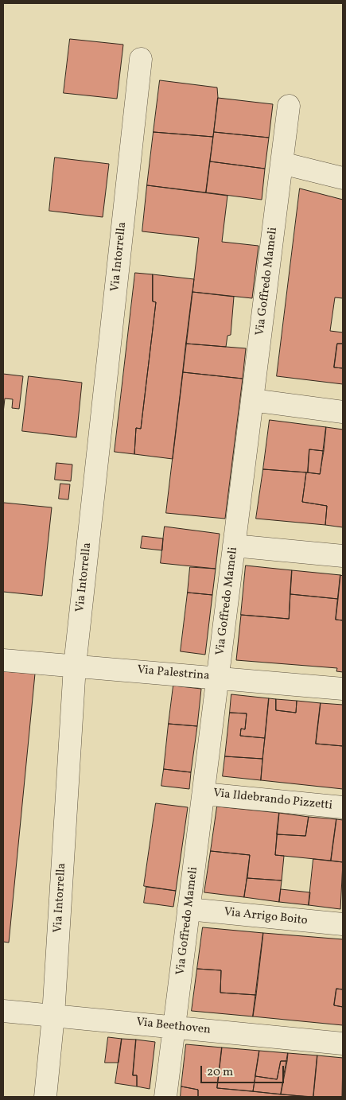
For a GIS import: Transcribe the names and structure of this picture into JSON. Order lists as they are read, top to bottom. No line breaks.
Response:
{"streets":{"street":["Via Intorrella","Via Goffredo Mameli","Via Palestrina","Via Ildebrando Pizzetti","Via Arrigo Boito","Via Beethoven"]},"crossings":[["Via Intorrella","Via Palestrina"],["Via Intorrella","Via Beethoven"],["Via Goffredo Mameli","Via Palestrina"],["Via Goffredo Mameli","Via Ildebrando Pizzetti"],["Via Goffredo Mameli","Via Arrigo Boito"],["Via Goffredo Mameli","Via Beethoven"]],"scale_bar":"20 m"}
